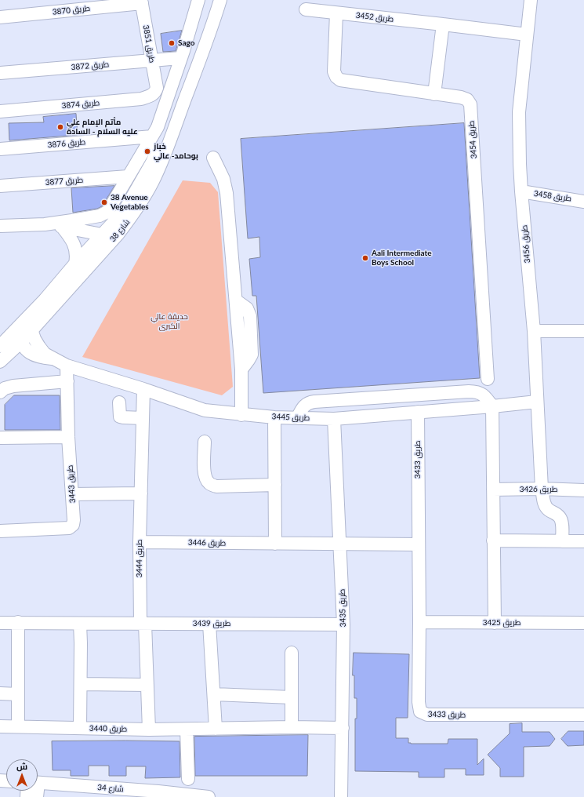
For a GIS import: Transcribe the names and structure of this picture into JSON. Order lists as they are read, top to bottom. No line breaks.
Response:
{"streets":{"street":["طريق 3870","طريق 3452","طريق 3851","طريق 3872","طريق 3874","طريق 3454","طريق 3876","طريق 3877","طريق 3458","شارع 38","طريق 3456","طريق 3445","طريق 3433","طريق 3443","طريق 3426","طريق 3446","طريق 3444","طريق 3435","طريق 3425","طريق 3439","طريق 3440","شارع 34"]},"crossings":[["طريق 3870","طريق 3851"],["طريق 3452","طريق 3454"],["طريق 3452","طريق 3456"],["طريق 3851","طريق 3872"],["طريق 3851","طريق 3874"],["طريق 3458","طريق 3456"],["طريق 3456","طريق 3445"],["طريق 3456","طريق 3426"],["طريق 3445","طريق 3433"],["طريق 3445","طريق 3443"],["طريق 3445","طريق 3444"],["طريق 3445","طريق 3435"],["طريق 3433","طريق 3425"],["طريق 3446","طريق 3444"],["طريق 3446","طريق 3435"],["طريق 3444","طريق 3439"],["طريق 3444","طريق 3440"],["طريق 3435","طريق 3439"],["طريق 3435","طريق 3440"]],"parks":["حديقة عالي الكبرى"],"places":["Sago","مأتم الإمام علي عليه السلام - السادة","خباز بوحامد- عالي","38 Avenue Vegetables","Aali Intermediate Boys School"],"north":"top"}
